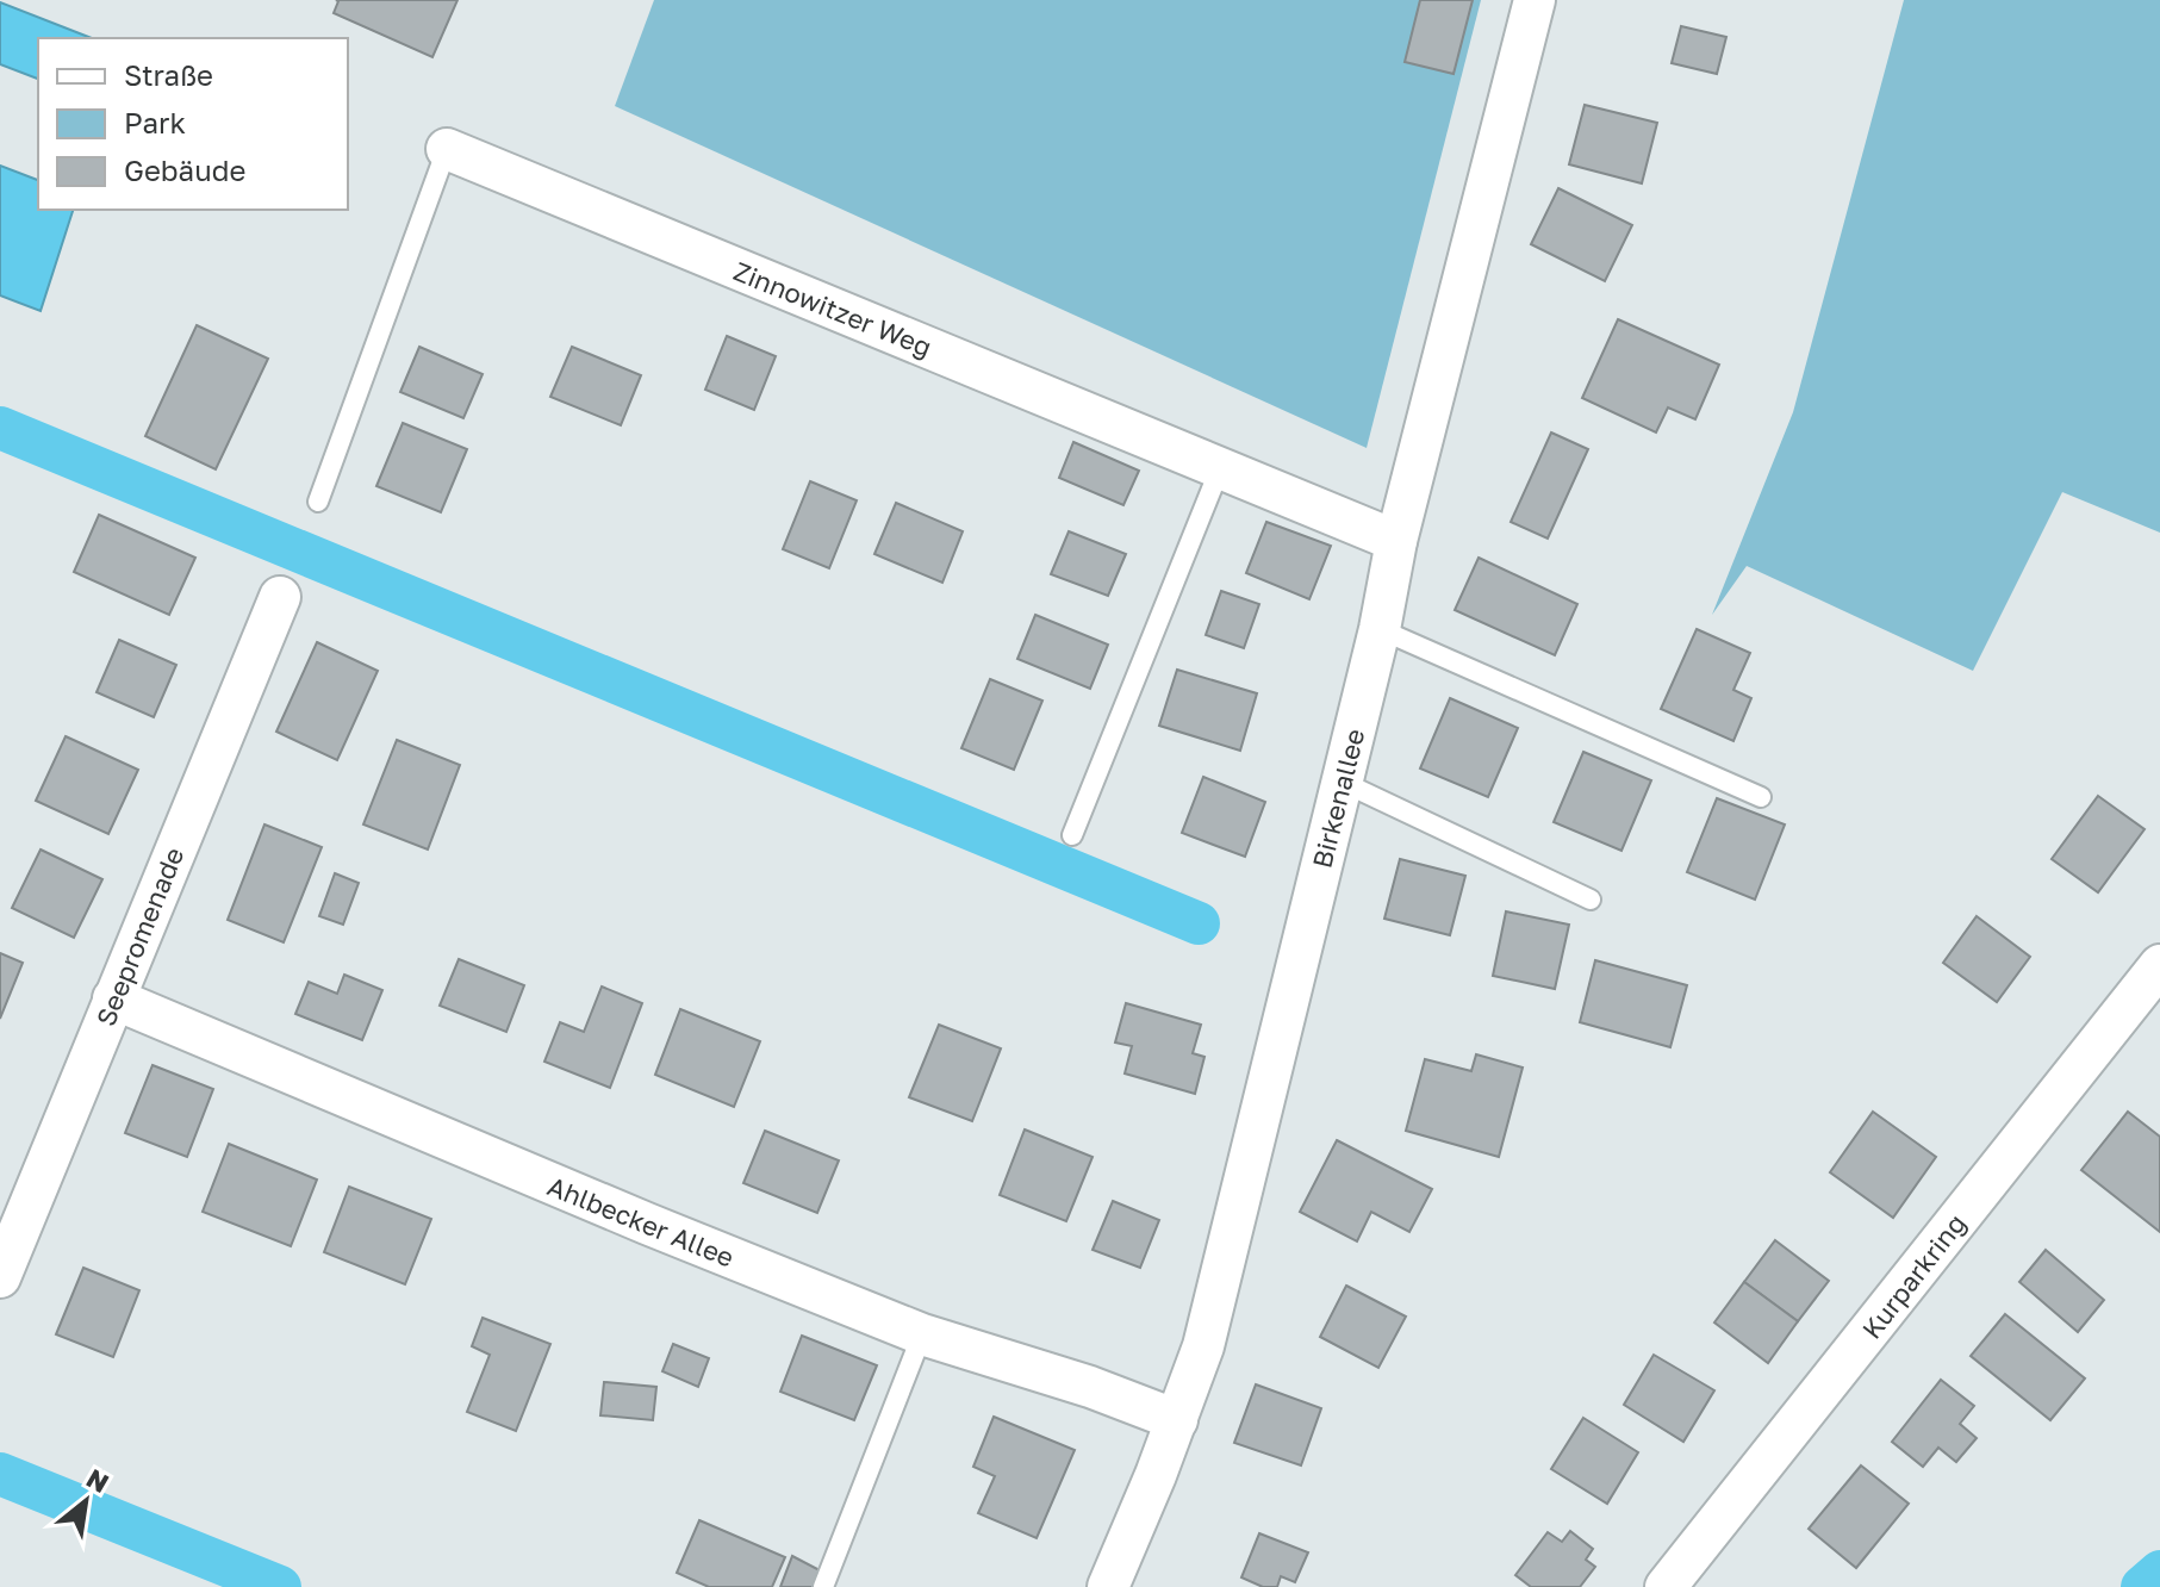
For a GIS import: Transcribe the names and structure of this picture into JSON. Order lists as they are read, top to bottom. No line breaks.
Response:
{"streets":{"street":["Zinnowitzer Weg","Birkenallee","Seepromenade","Ahlbecker Allee","Kurparkring"]},"crossings":[["Zinnowitzer Weg","Birkenallee"],["Birkenallee","Ahlbecker Allee"],["Seepromenade","Ahlbecker Allee"]],"legend":["Straße","Park","Gebäude"],"north":"top right"}
